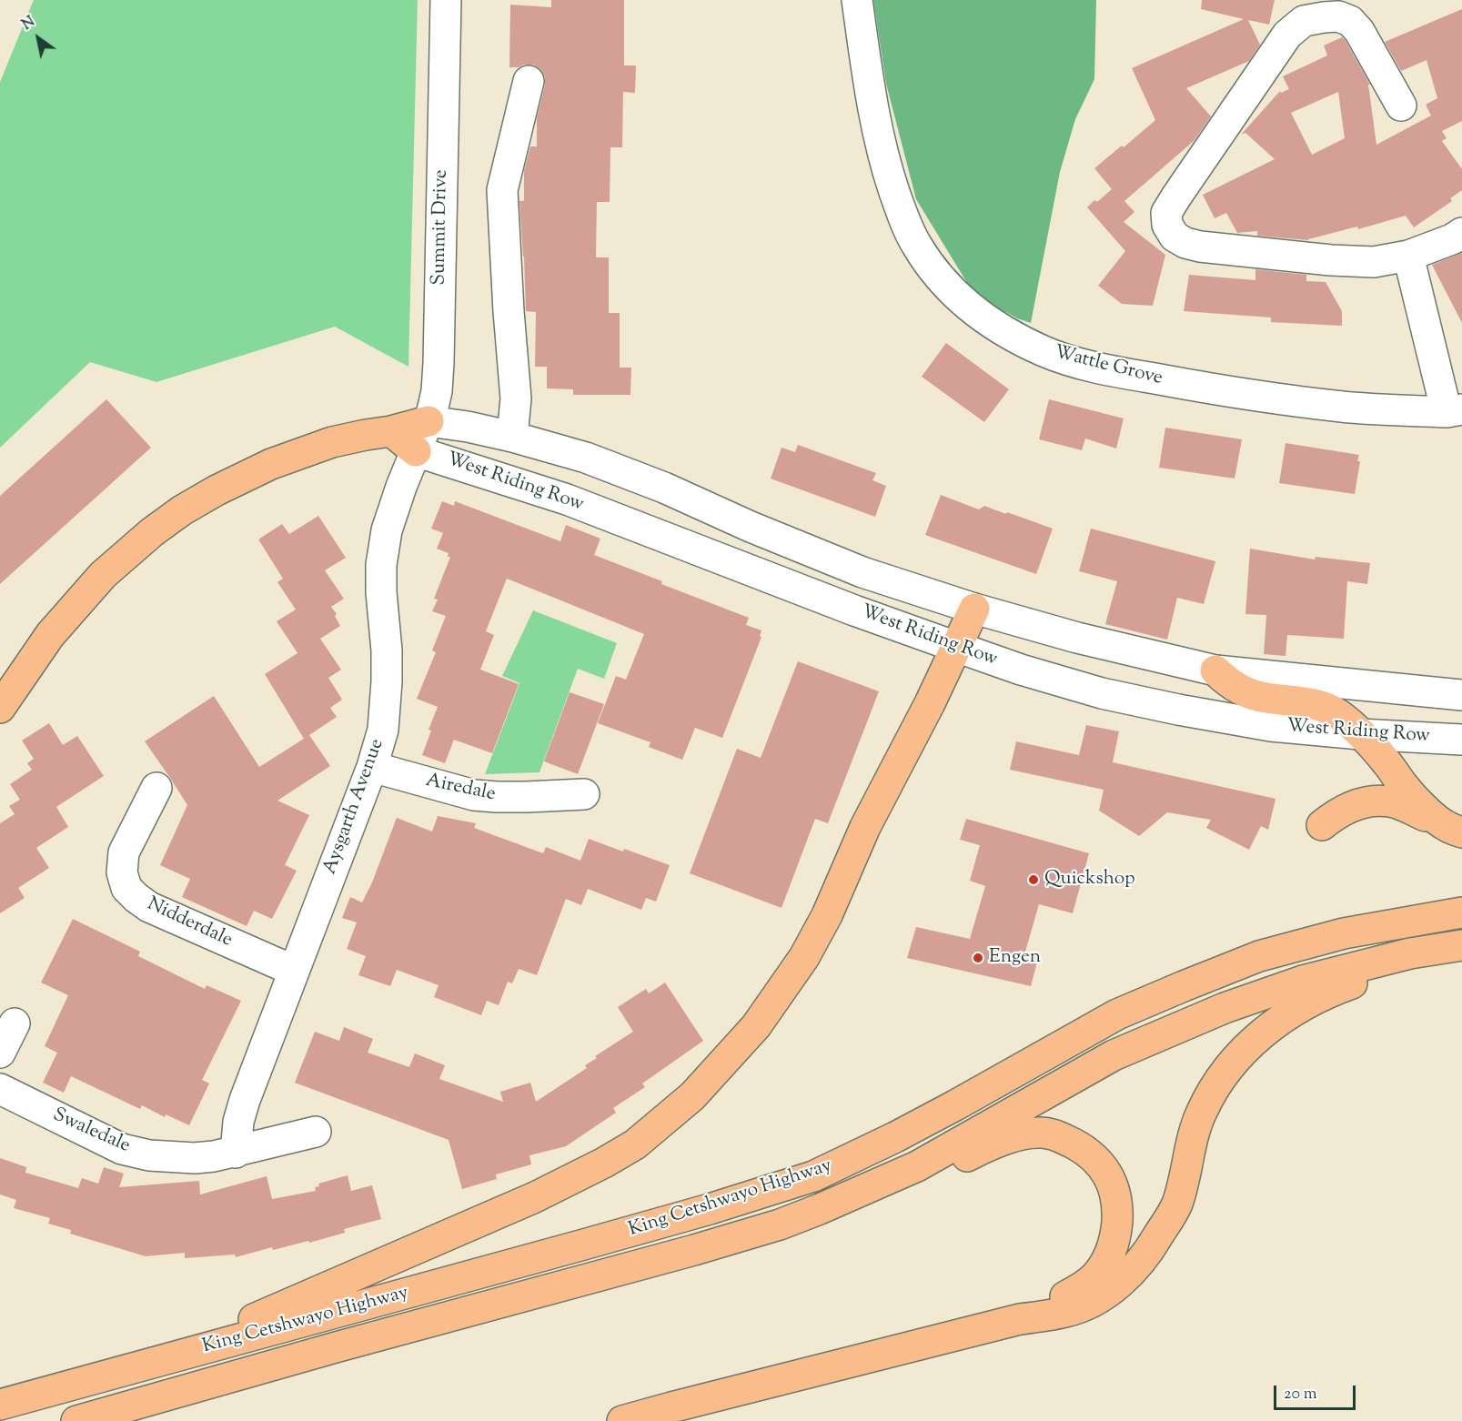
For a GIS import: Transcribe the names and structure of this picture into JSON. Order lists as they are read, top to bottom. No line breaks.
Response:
{"streets":{"main road":["King Cetshwayo Highway"],"street":["Summit Drive","Wattle Grove","West Riding Row","Airedale","Aysgarth Avenue","Nidderdale","Swaledale"]},"crossings":[["Summit Drive","West Riding Row"],["Summit Drive","Aysgarth Avenue"],["West Riding Row","Aysgarth Avenue"],["Airedale","Aysgarth Avenue"],["Aysgarth Avenue","Nidderdale"],["Aysgarth Avenue","Swaledale"]],"places":["Quickshop","Engen"],"scale_bar":"20 m","north":"top left"}
